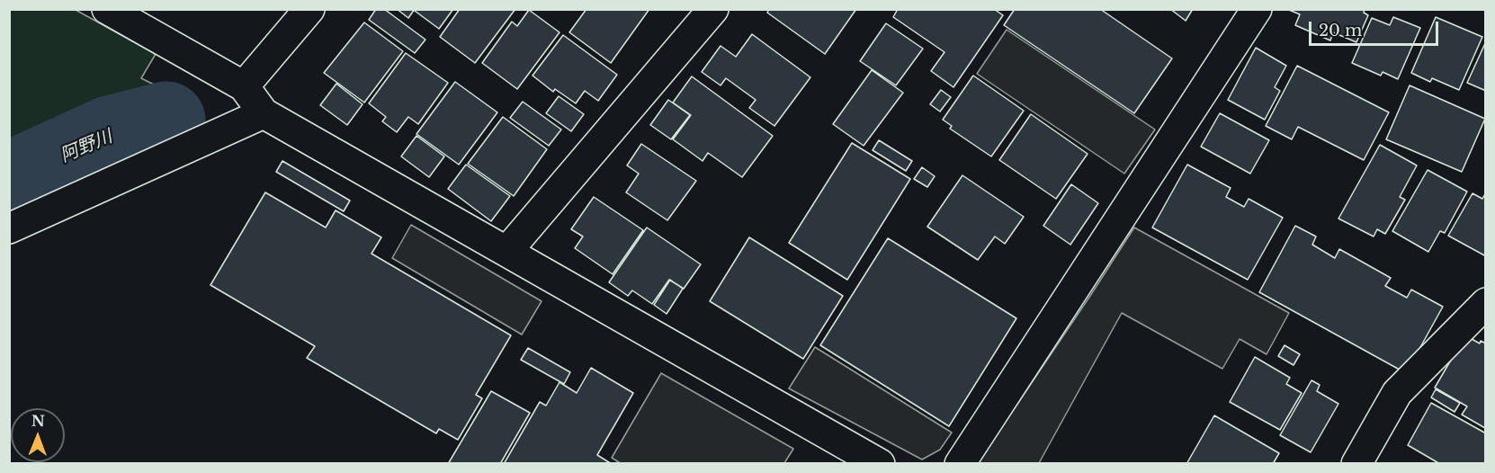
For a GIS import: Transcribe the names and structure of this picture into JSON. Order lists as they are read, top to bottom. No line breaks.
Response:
{"water":["阿野川"],"scale_bar":"20 m","north":"top"}
